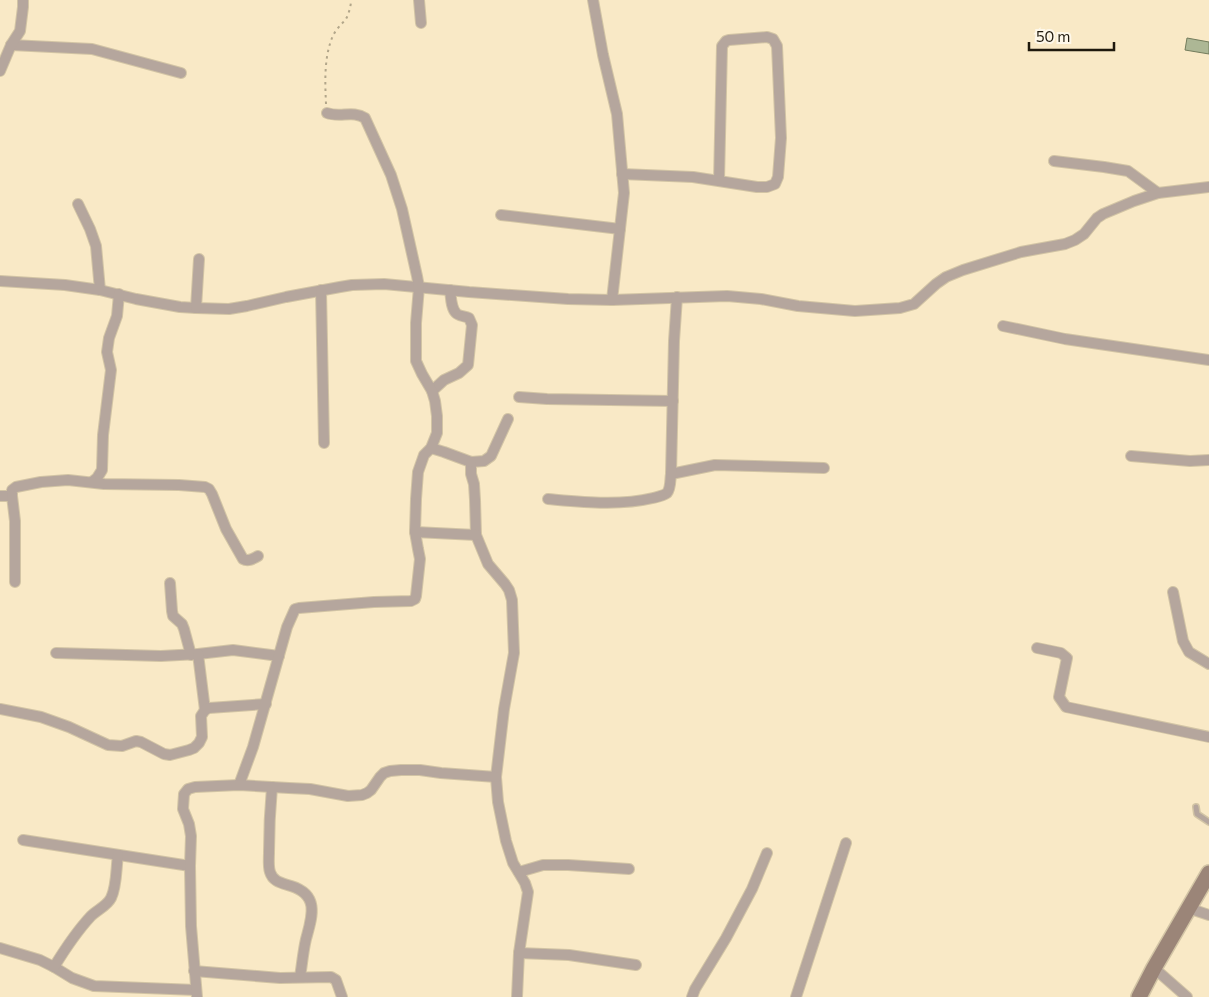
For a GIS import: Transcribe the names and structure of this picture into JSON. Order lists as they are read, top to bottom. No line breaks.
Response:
{"scale_bar":"50 m"}
